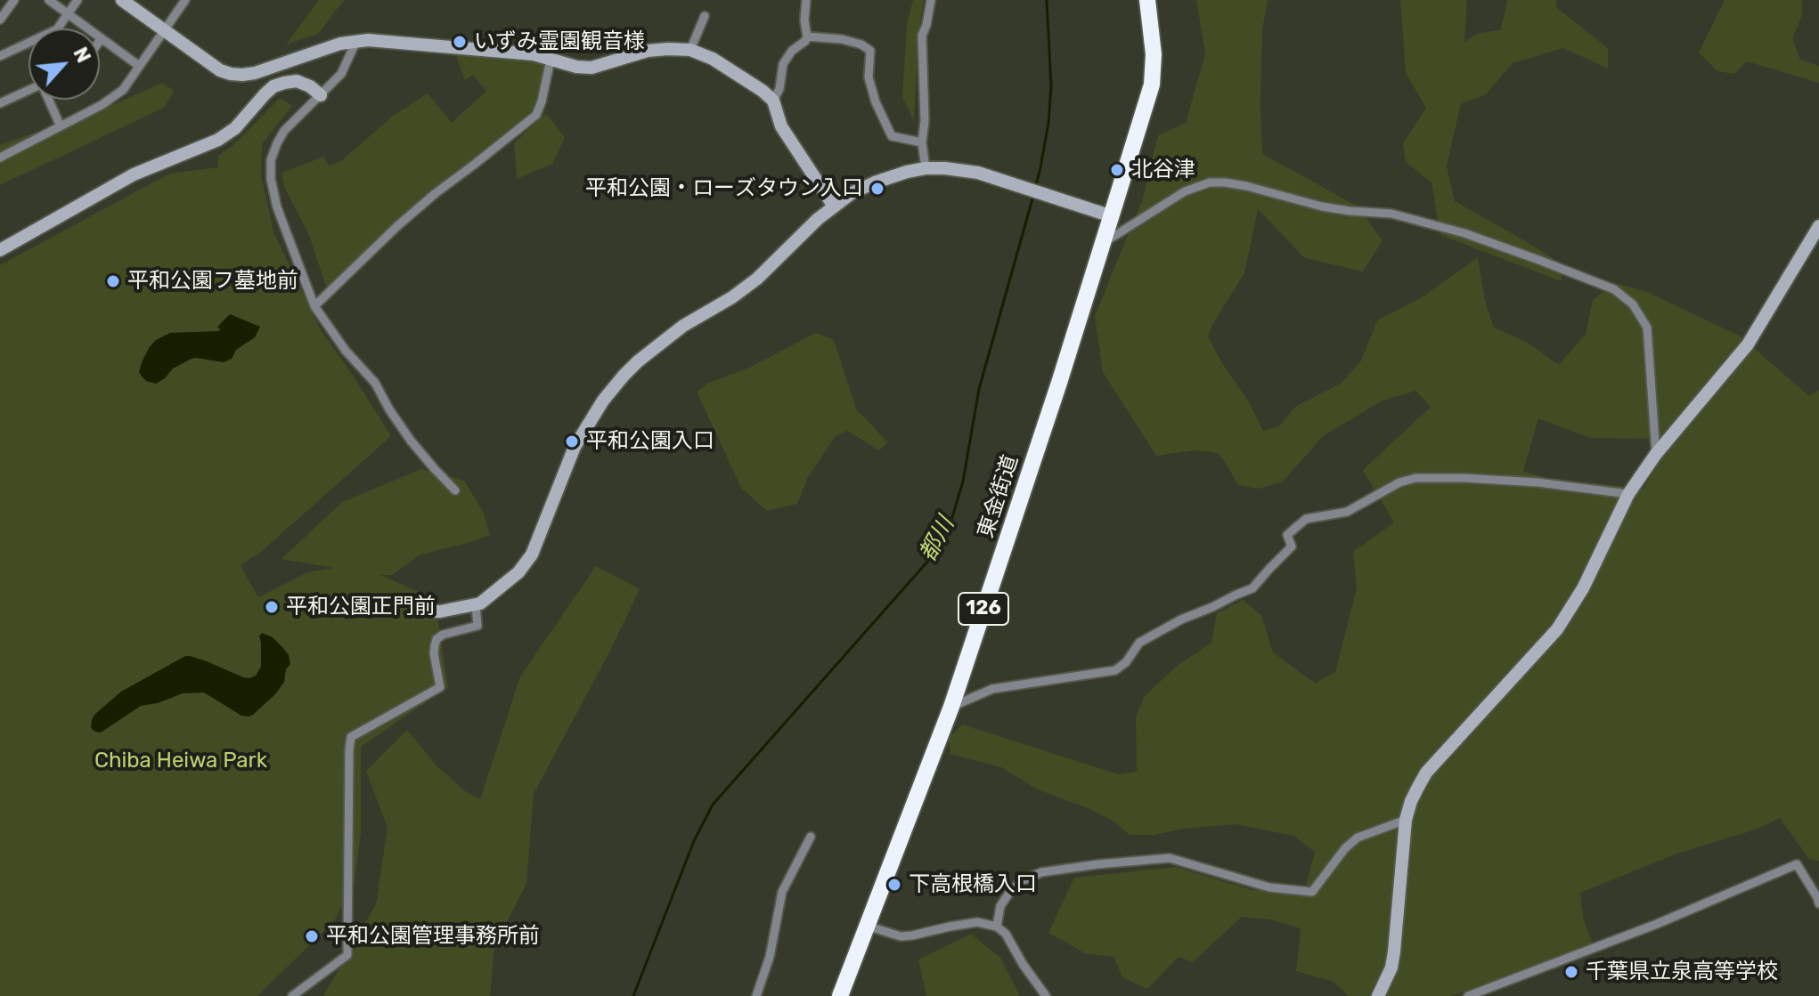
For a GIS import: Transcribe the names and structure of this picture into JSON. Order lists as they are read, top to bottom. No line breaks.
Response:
{"streets":{"highway":["東金街道","126"]},"water":["都川"],"parks":["Chiba Heiwa Park"],"places":["いずみ霊園観音様","北谷津","平和公園・ローズタウン入口","平和公園フ墓地前","平和公園入口","平和公園正門前","下高根橋入口","平和公園管理事務所前","千葉県立泉高等学校"],"north":"top right"}
